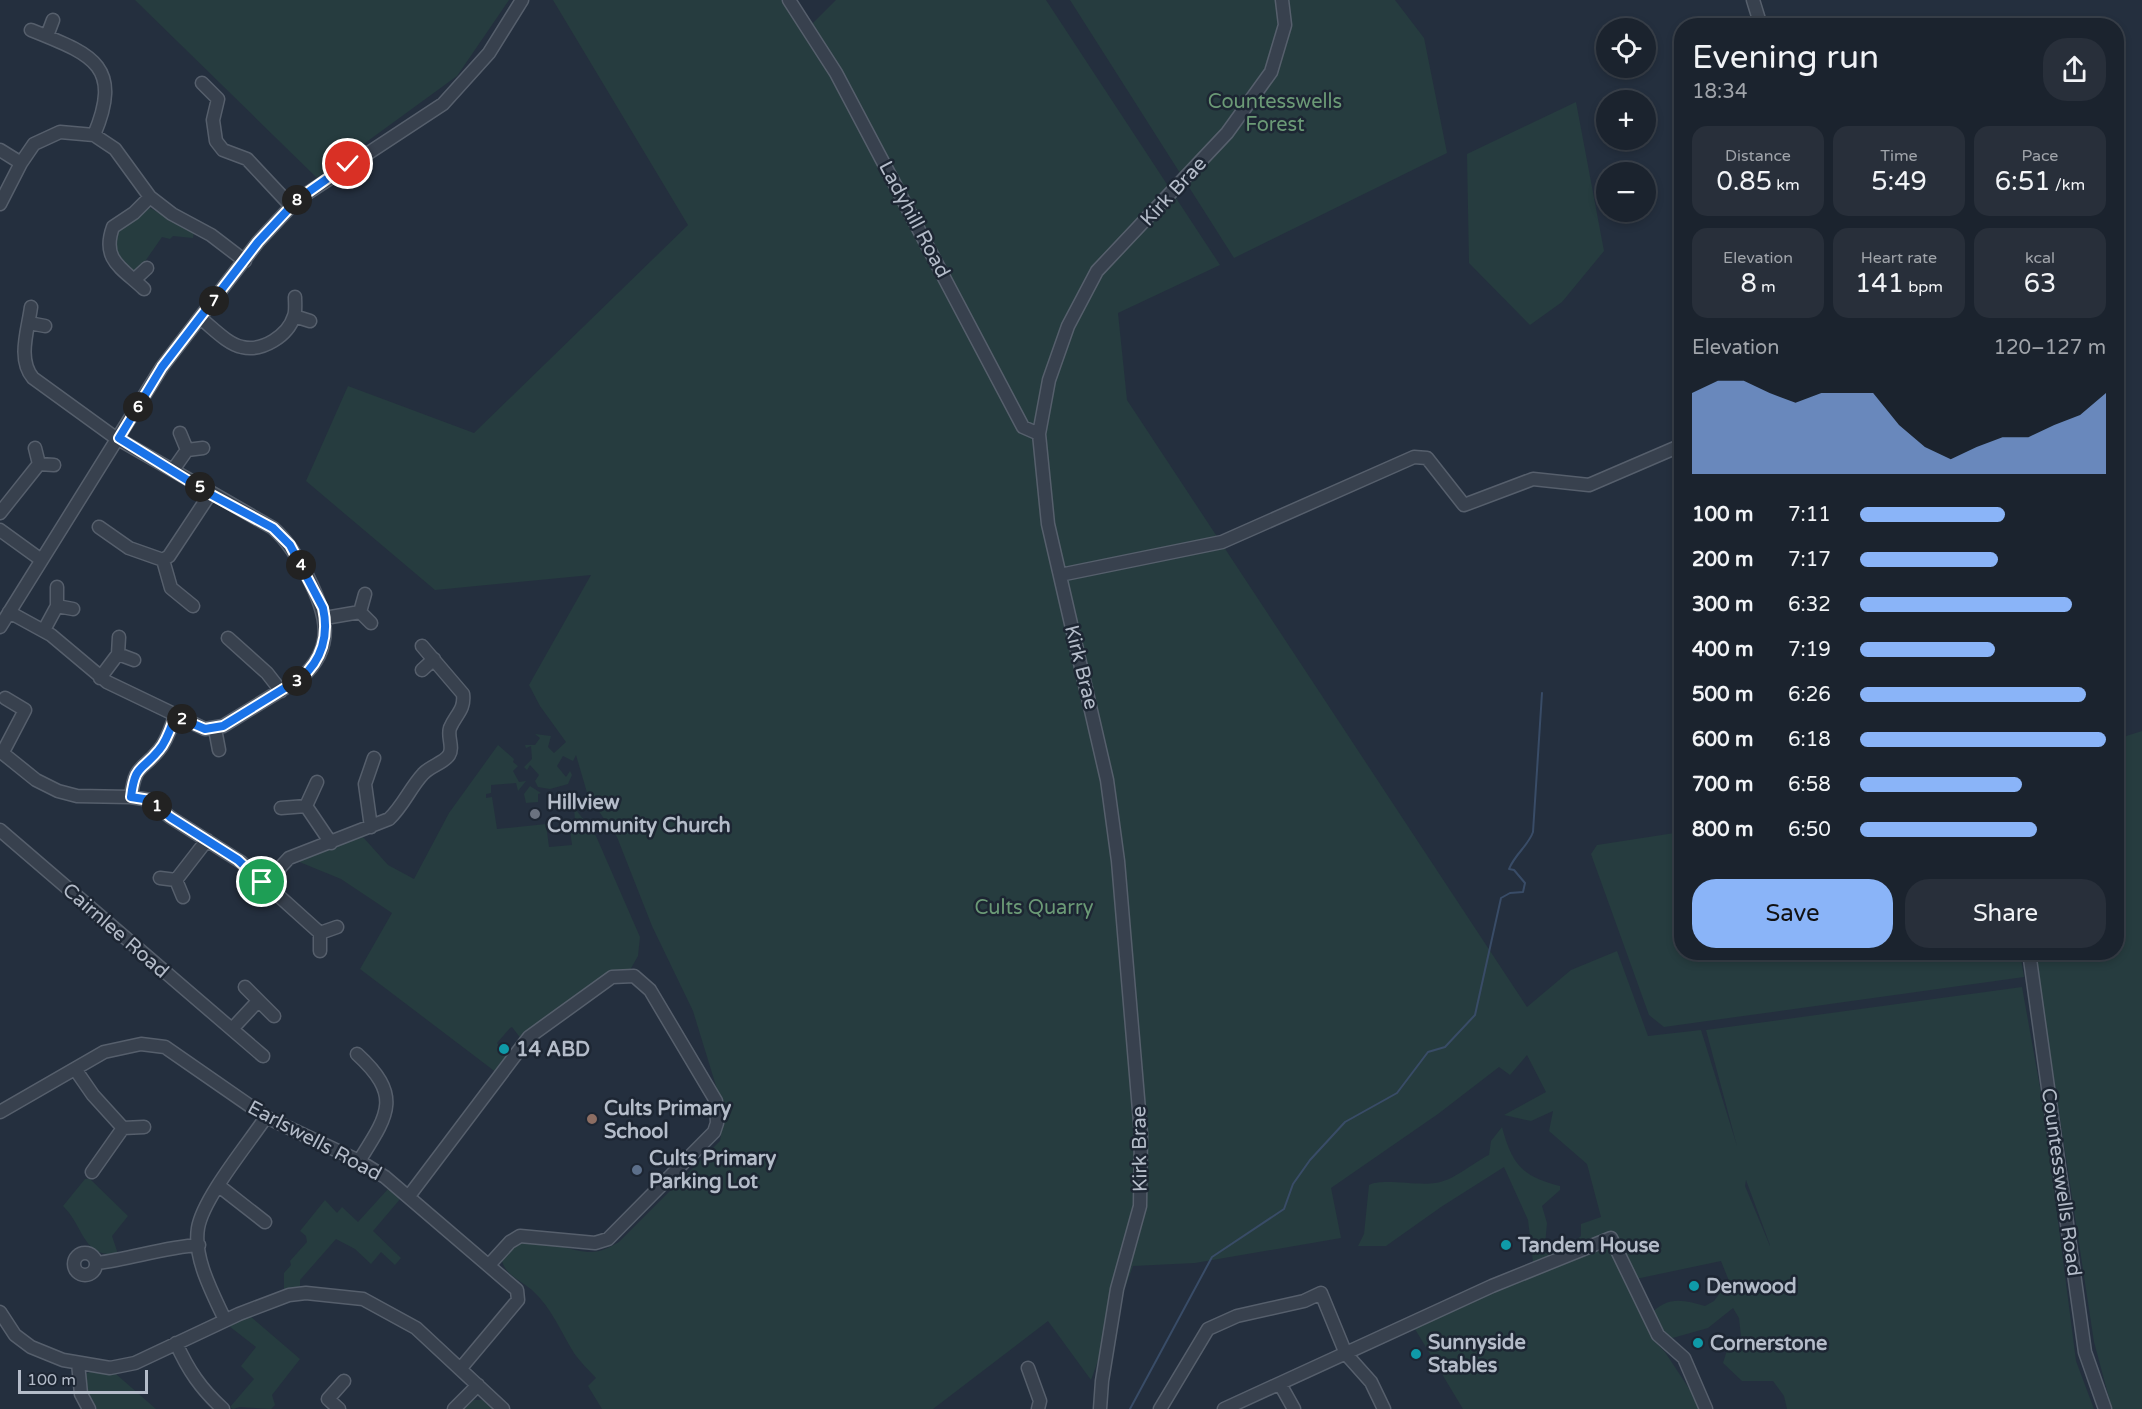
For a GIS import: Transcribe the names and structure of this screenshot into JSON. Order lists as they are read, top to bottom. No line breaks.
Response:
{"streets":{"street":["Kirk Brae","Ladyhill Road","Cairnlee Road","Earlswells Road","Countesswells Road"]},"crossings":[["Kirk Brae","Ladyhill Road"]],"parks":["Countesswells Forest","Cults Quarry"],"places":["Hillview Community Church","14 ABD","Cults Primary School","Cults Primary Parking Lot","Tandem House","Denwood","Cornerstone","Sunnyside Stables"],"scale_bar":"100 m","page":{"map_buttons":["+","−"],"heading":["Evening run","18:34"],"stats":[["Distance","0.85 km"],["Time","5:49"],["Pace","6:51 /km"],["Elevation","8 m"],["Heart rate","141 bpm"],["kcal","63"]],"pins":["8","7","6","5","4","3","2","1"],"chart":["Elevation","120–127 m"],"list":[{"name":"100 m","note":"7:11"},{"name":"200 m","note":"7:17"},{"name":"300 m","note":"6:32"},{"name":"400 m","note":"7:19"},{"name":"500 m","note":"6:26"},{"name":"600 m","note":"6:18"},{"name":"700 m","note":"6:58"},{"name":"800 m","note":"6:50"}],"buttons":["Save","Share"],"scale":"100 m"}}
